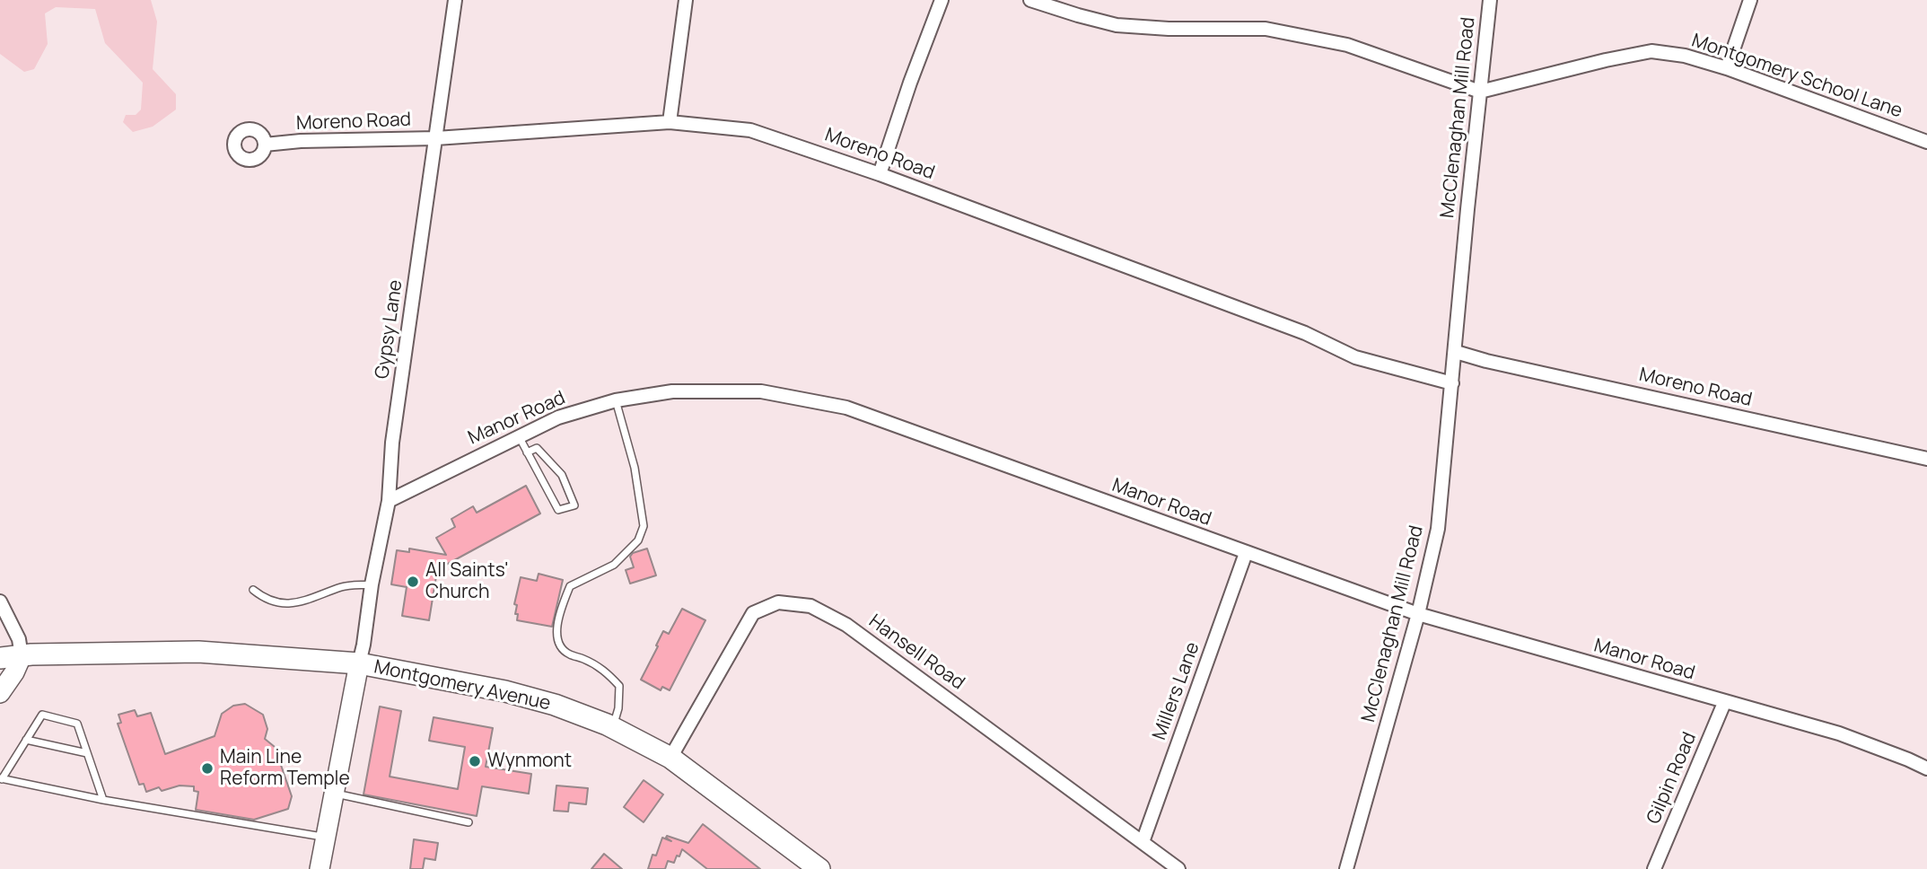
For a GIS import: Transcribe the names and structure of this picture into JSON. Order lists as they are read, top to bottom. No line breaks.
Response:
{"streets":{"main road":["Montgomery Avenue"],"street":["Montgomery School Lane","McClenaghan Mill Road","Moreno Road","Gypsy Lane","Manor Road","Hansell Road","Millers Lane","Gilpin Road"]},"crossings":[["Montgomery School Lane","McClenaghan Mill Road"],["McClenaghan Mill Road","Moreno Road"],["McClenaghan Mill Road","Manor Road"],["Moreno Road","Gypsy Lane"],["Gypsy Lane","Manor Road"],["Gypsy Lane","Montgomery Avenue"],["Manor Road","Millers Lane"],["Manor Road","Gilpin Road"],["Hansell Road","Montgomery Avenue"],["Hansell Road","Millers Lane"]],"places":["All Saints' Church","Wynmont","Main Line Reform Temple"]}
